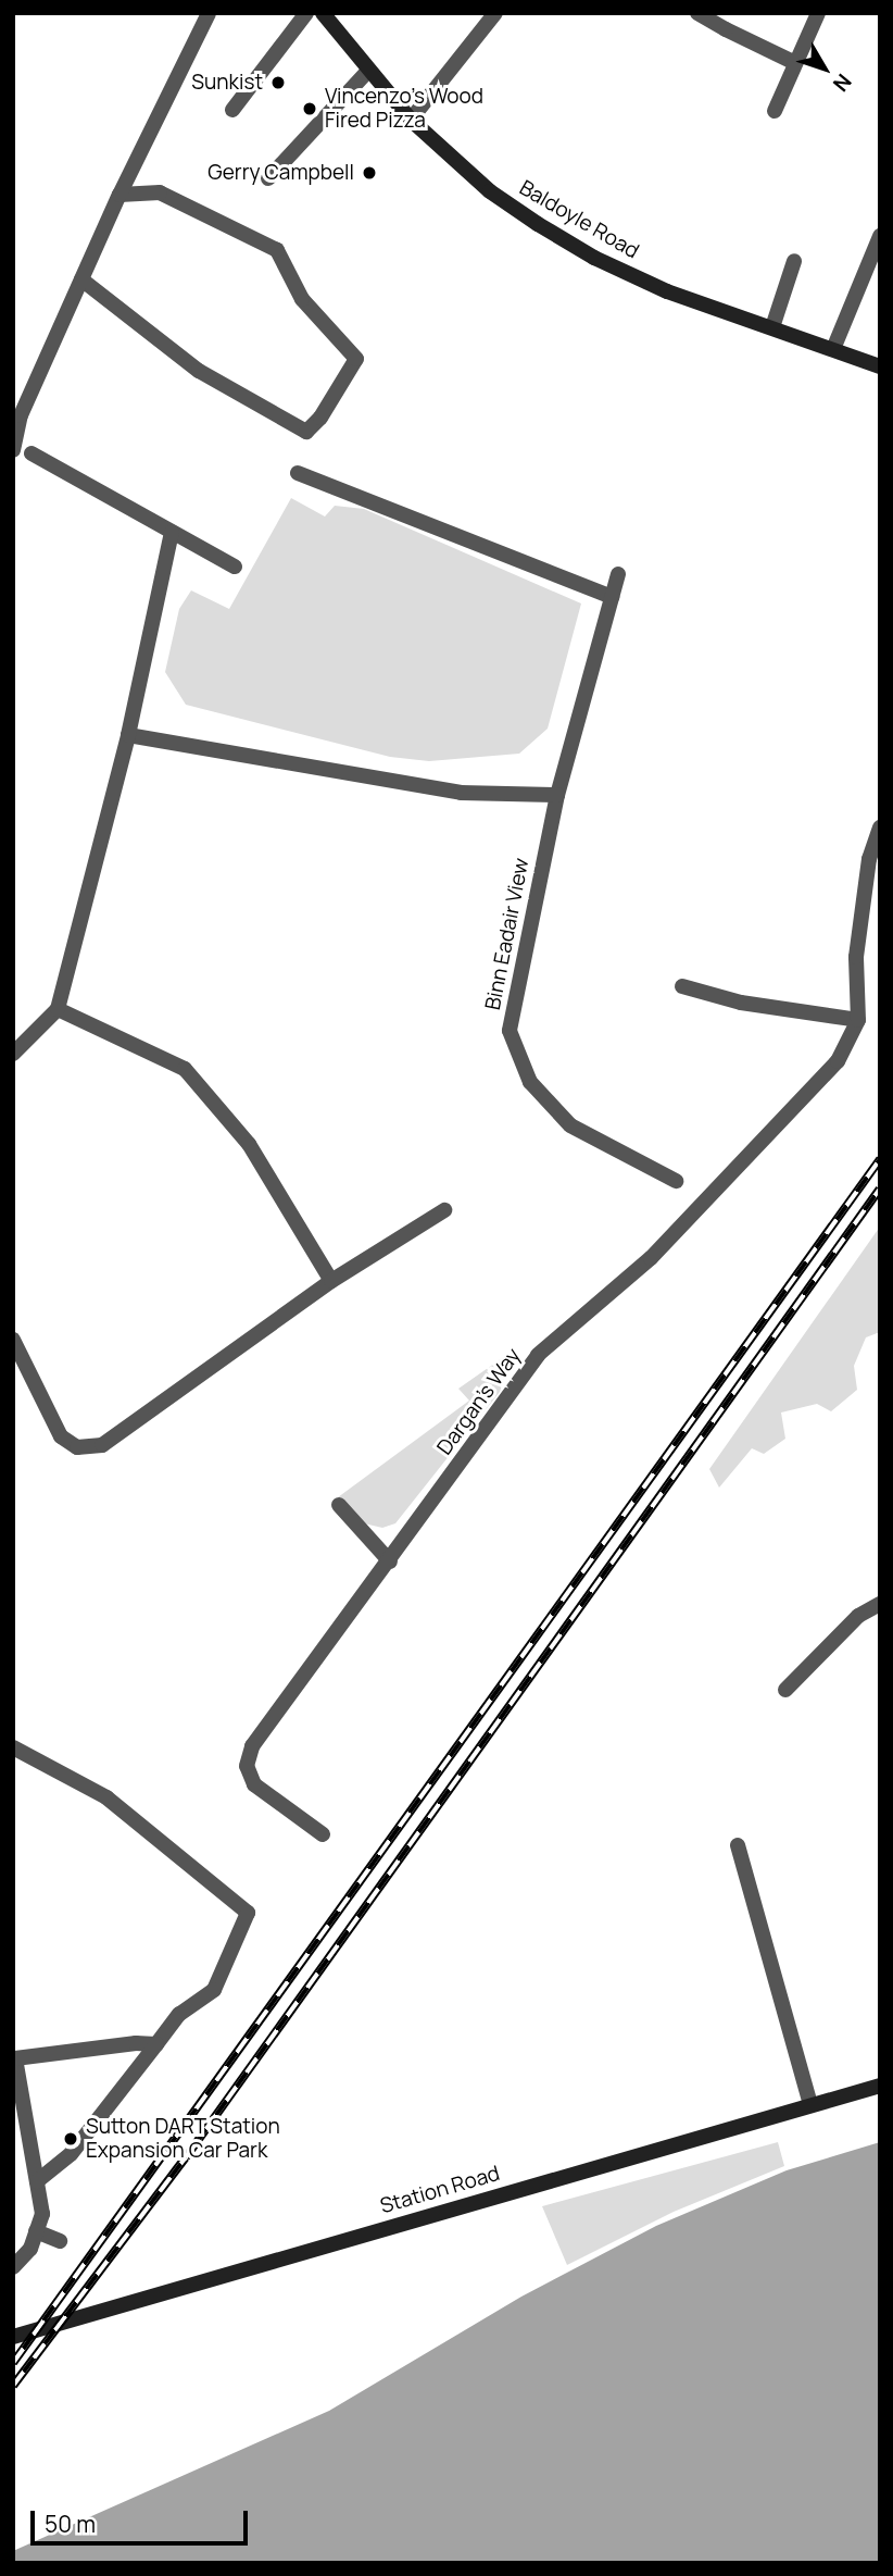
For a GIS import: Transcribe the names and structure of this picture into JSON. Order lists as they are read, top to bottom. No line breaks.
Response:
{"streets":{"main road":["Baldoyle Road","Station Road"],"street":["Binn Eadair View","Dargan's Way"]},"places":["Sunkist","Vincenzo's Wood Fired Pizza","Gerry Campbell","Sutton DART Station Expansion Car Park"],"scale_bar":"50 m","north":"bottom right"}
